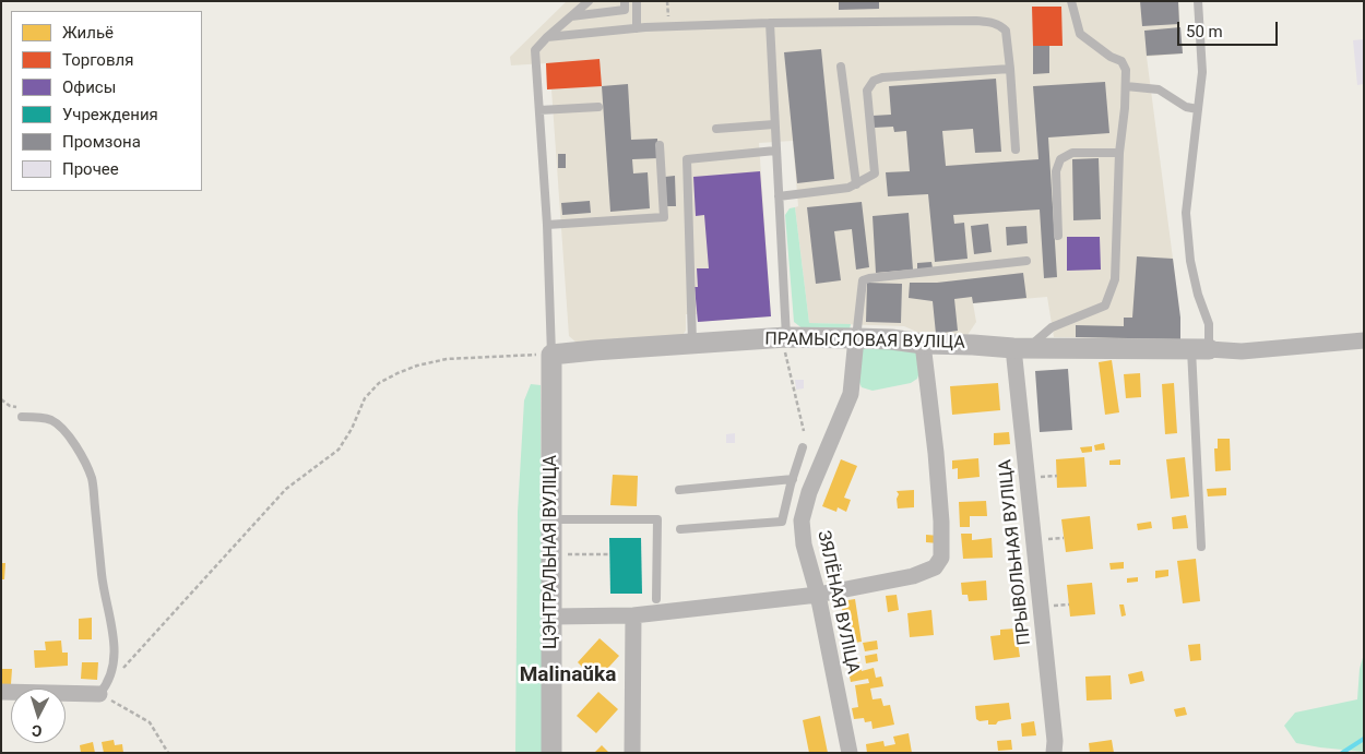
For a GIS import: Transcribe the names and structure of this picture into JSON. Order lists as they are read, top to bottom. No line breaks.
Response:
{"streets":{"street":["ПРАМЫСЛОВАЯ ВУЛІЦА","ЦЭНТРАЛЬНАЯ ВУЛІЦА","ПРЫВОЛЬНАЯ ВУЛІЦА","ЗЯЛЁНАЯ ВУЛІЦА"]},"crossings":[["ПРАМЫСЛОВАЯ ВУЛІЦА","ЦЭНТРАЛЬНАЯ ВУЛІЦА"],["ПРАМЫСЛОВАЯ ВУЛІЦА","ПРЫВОЛЬНАЯ ВУЛІЦА"],["ПРАМЫСЛОВАЯ ВУЛІЦА","ЗЯЛЁНАЯ ВУЛІЦА"]],"districts":["Malinaŭka"],"legend":["Жильё","Торговля","Офисы","Учреждения","Промзона","Прочее"],"scale_bar":"50 m","north":"bottom"}
